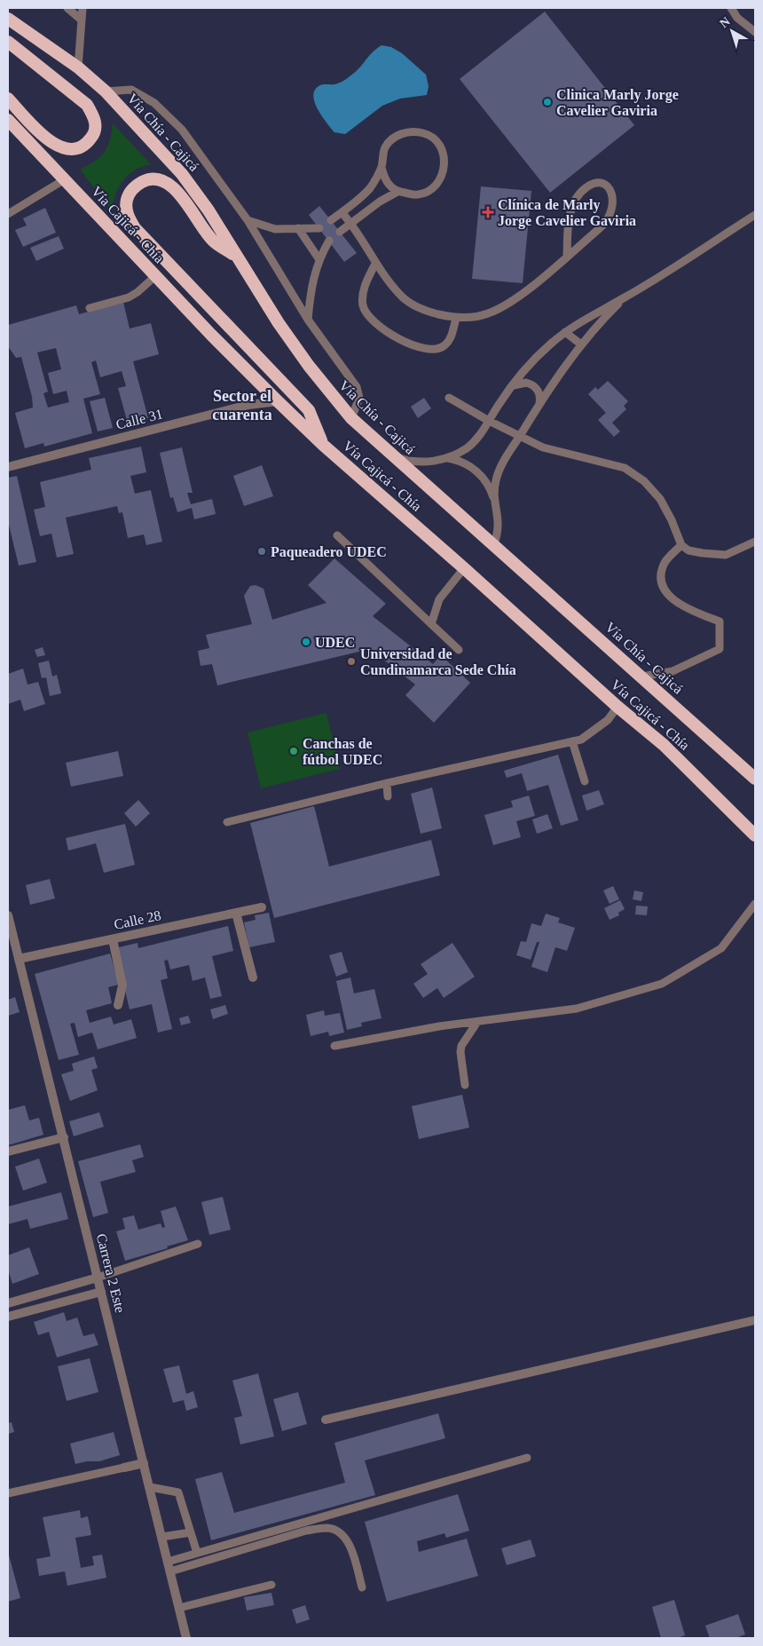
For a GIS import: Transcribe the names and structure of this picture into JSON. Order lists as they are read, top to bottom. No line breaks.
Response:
{"streets":{"highway":["Vía Chía - Cajicá","Vía Cajicá - Chía"],"street":["Calle 31","Calle 28","Carrera 2 Este"]},"crossings":[["Vía Cajicá - Chía","Calle 31"],["Calle 28","Carrera 2 Este"]],"districts":["Sector el cuarenta"],"places":{"other":["Clinica Marly Jorge Cavelier Gaviria","Paqueadero UDEC","UDEC","Universidad de Cundinamarca Sede Chía","Canchas de fútbol UDEC"],"health":["Clínica de Marly Jorge Cavelier Gaviria"]},"north":"top left"}
